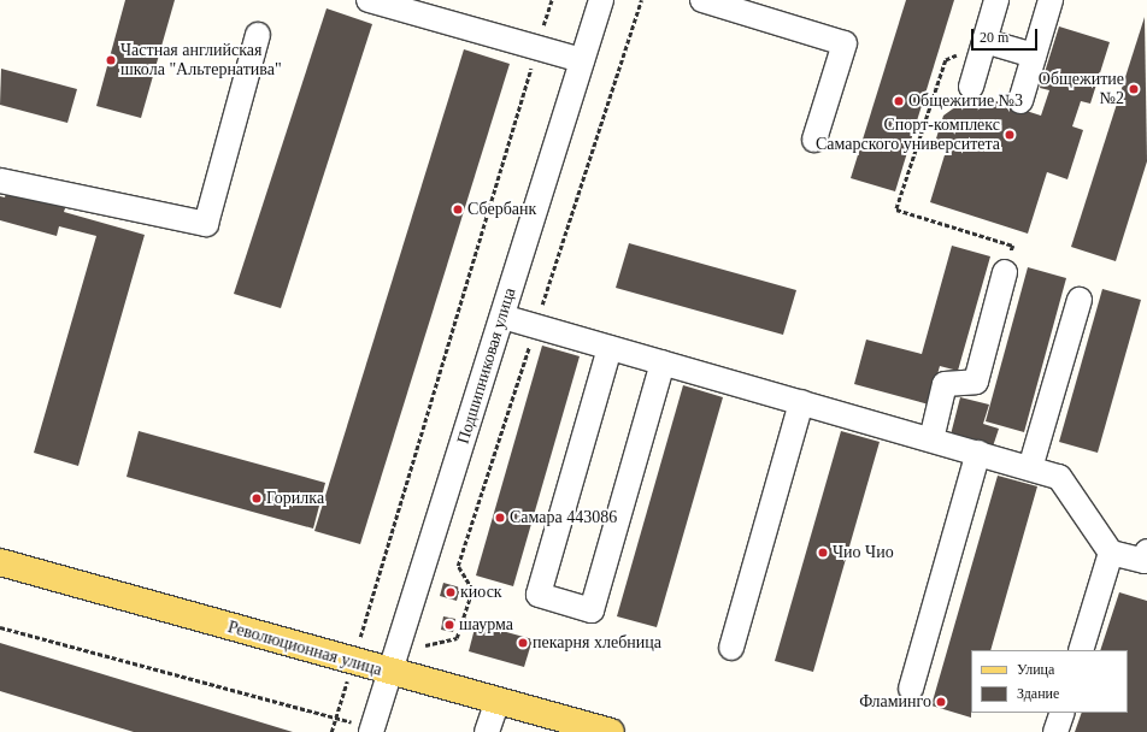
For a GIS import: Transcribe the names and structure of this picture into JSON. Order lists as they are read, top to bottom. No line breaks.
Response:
{"streets":{"main road":["Революционная улица"],"street":["Подшипниковая улица"]},"crossings":[["Подшипниковая улица","Революционная улица"]],"places":["Частная английская школа \"Альтернатива\"","Общежитие №2","Общежитие №3","Спорт-комплекс Самарского университета","Сбербанк","Горилка","Самара 443086","Чио Чио","киоск","шаурма","пекарня хлебница","Фламинго"],"legend":["Улица","Здание"],"scale_bar":"20 m"}
